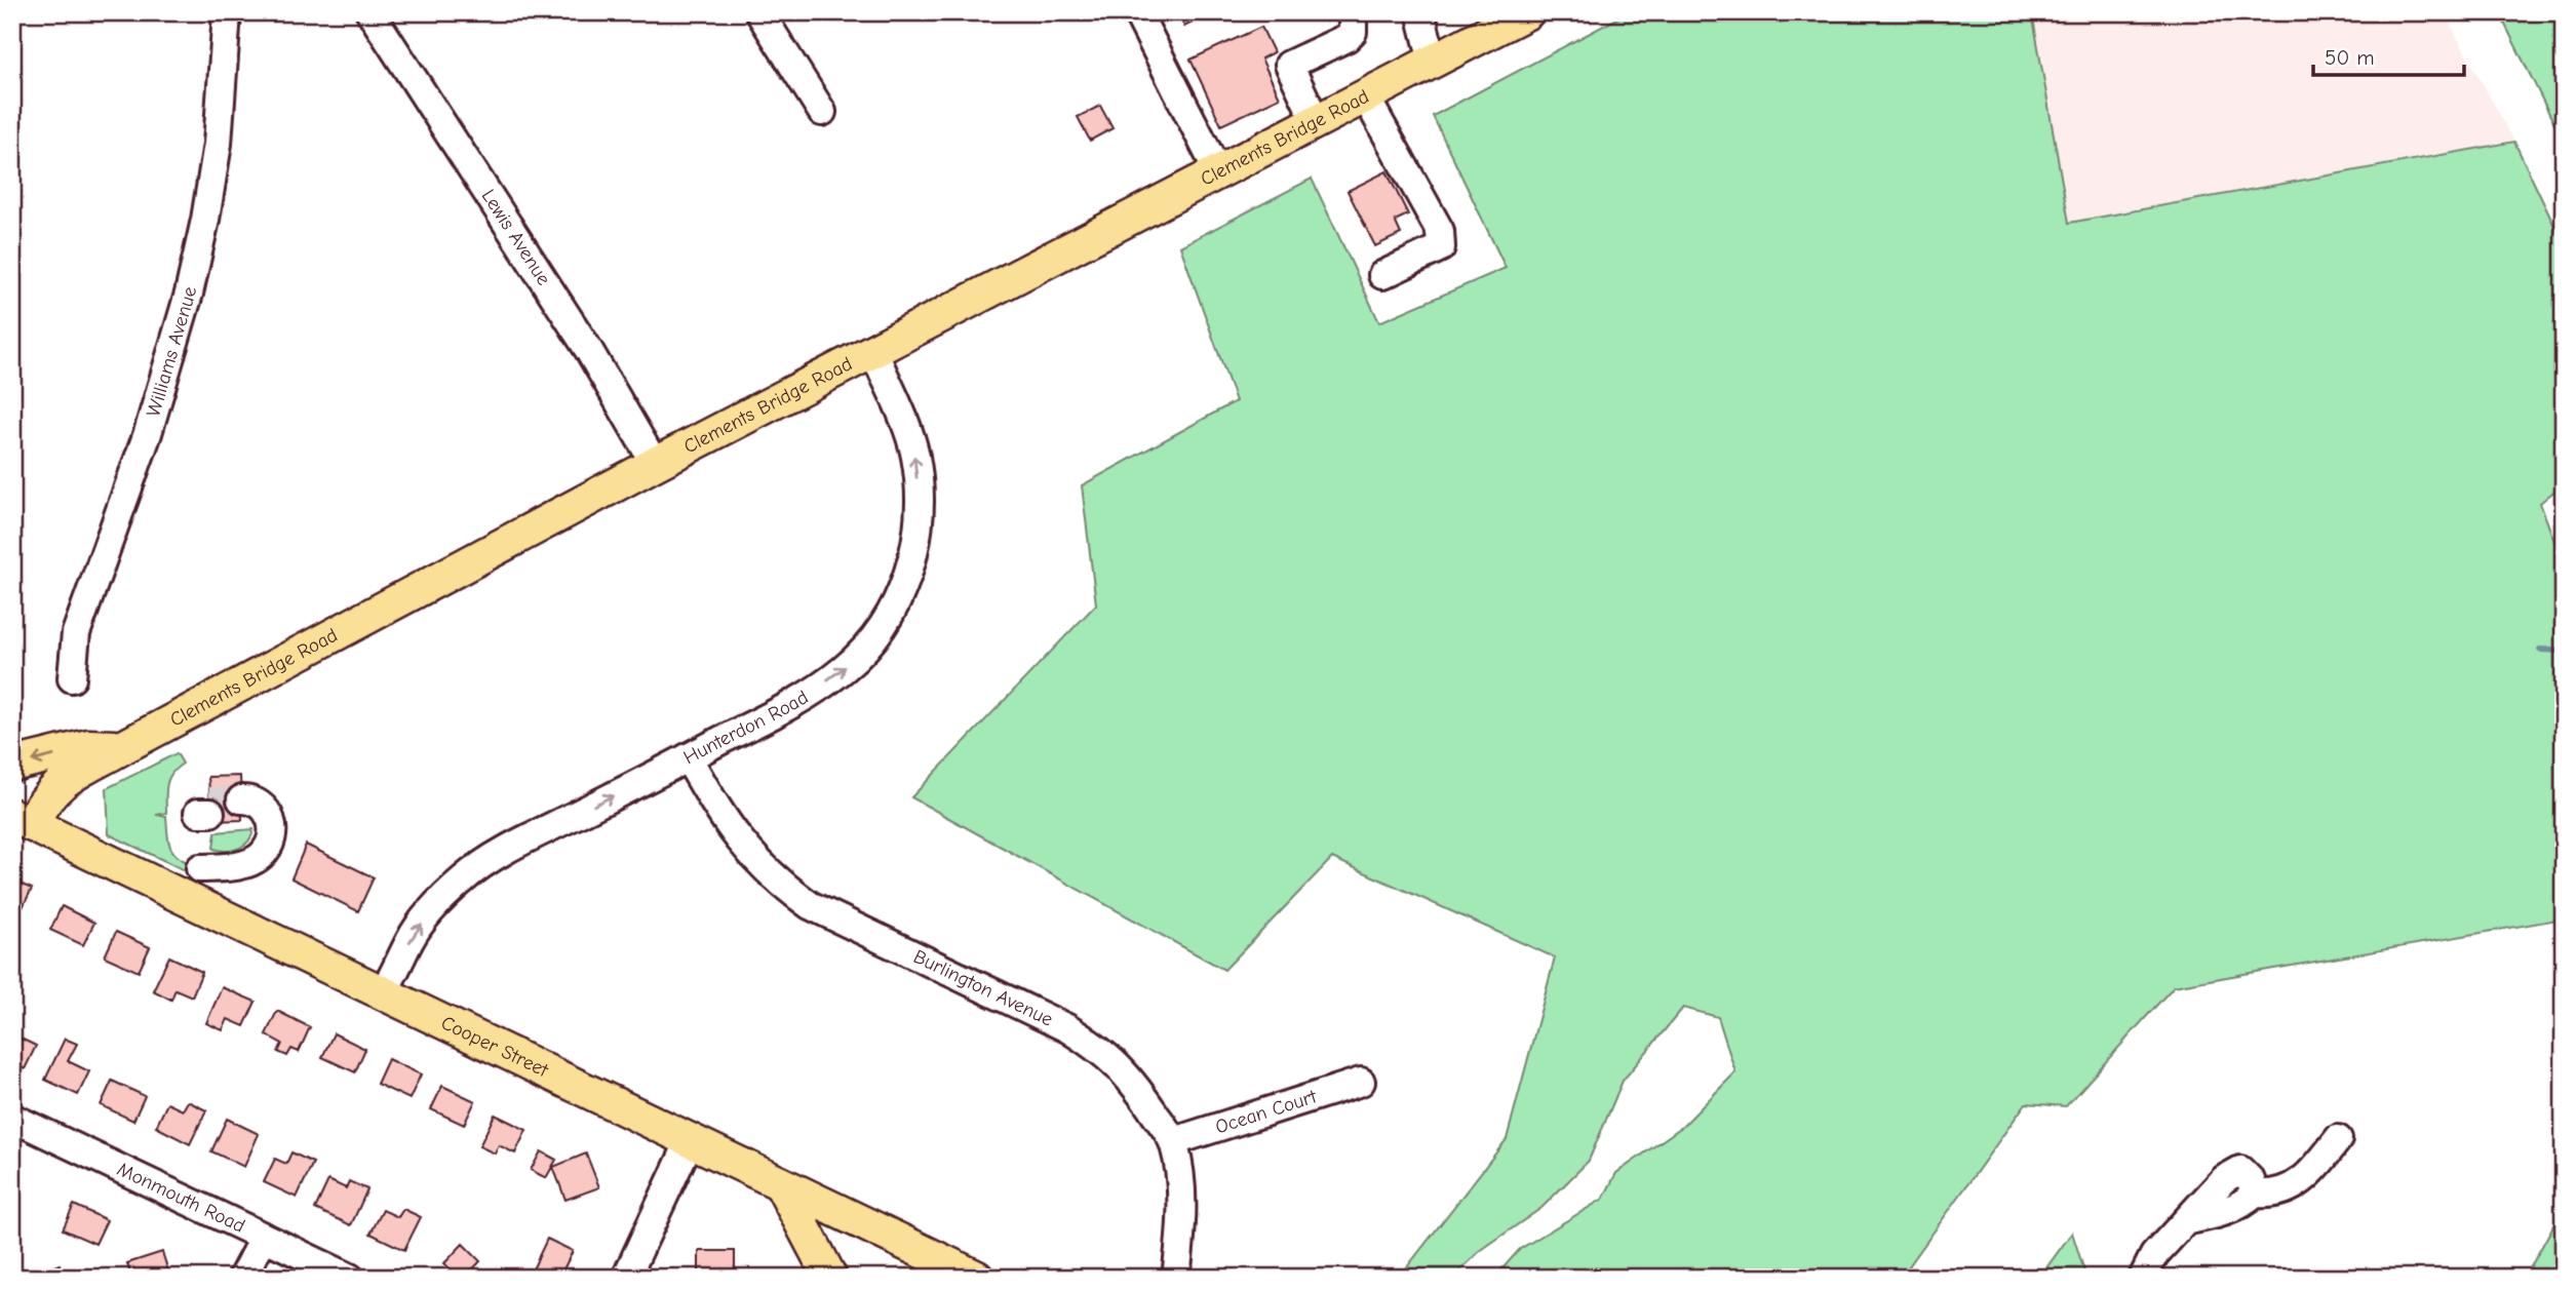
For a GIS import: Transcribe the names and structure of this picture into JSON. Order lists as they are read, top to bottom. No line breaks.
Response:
{"streets":{"main road":["Clements Bridge Road","Cooper Street"],"street":["Lewis Avenue","Williams Avenue","Hunterdon Road","Burlington Avenue","Ocean Court","Monmouth Road"]},"crossings":[["Clements Bridge Road","Lewis Avenue"],["Clements Bridge Road","Hunterdon Road"],["Clements Bridge Road","Cooper Street"],["Hunterdon Road","Burlington Avenue"],["Hunterdon Road","Cooper Street"],["Burlington Avenue","Ocean Court"]],"one_way":["Hunterdon Road"],"scale_bar":"50 m"}
